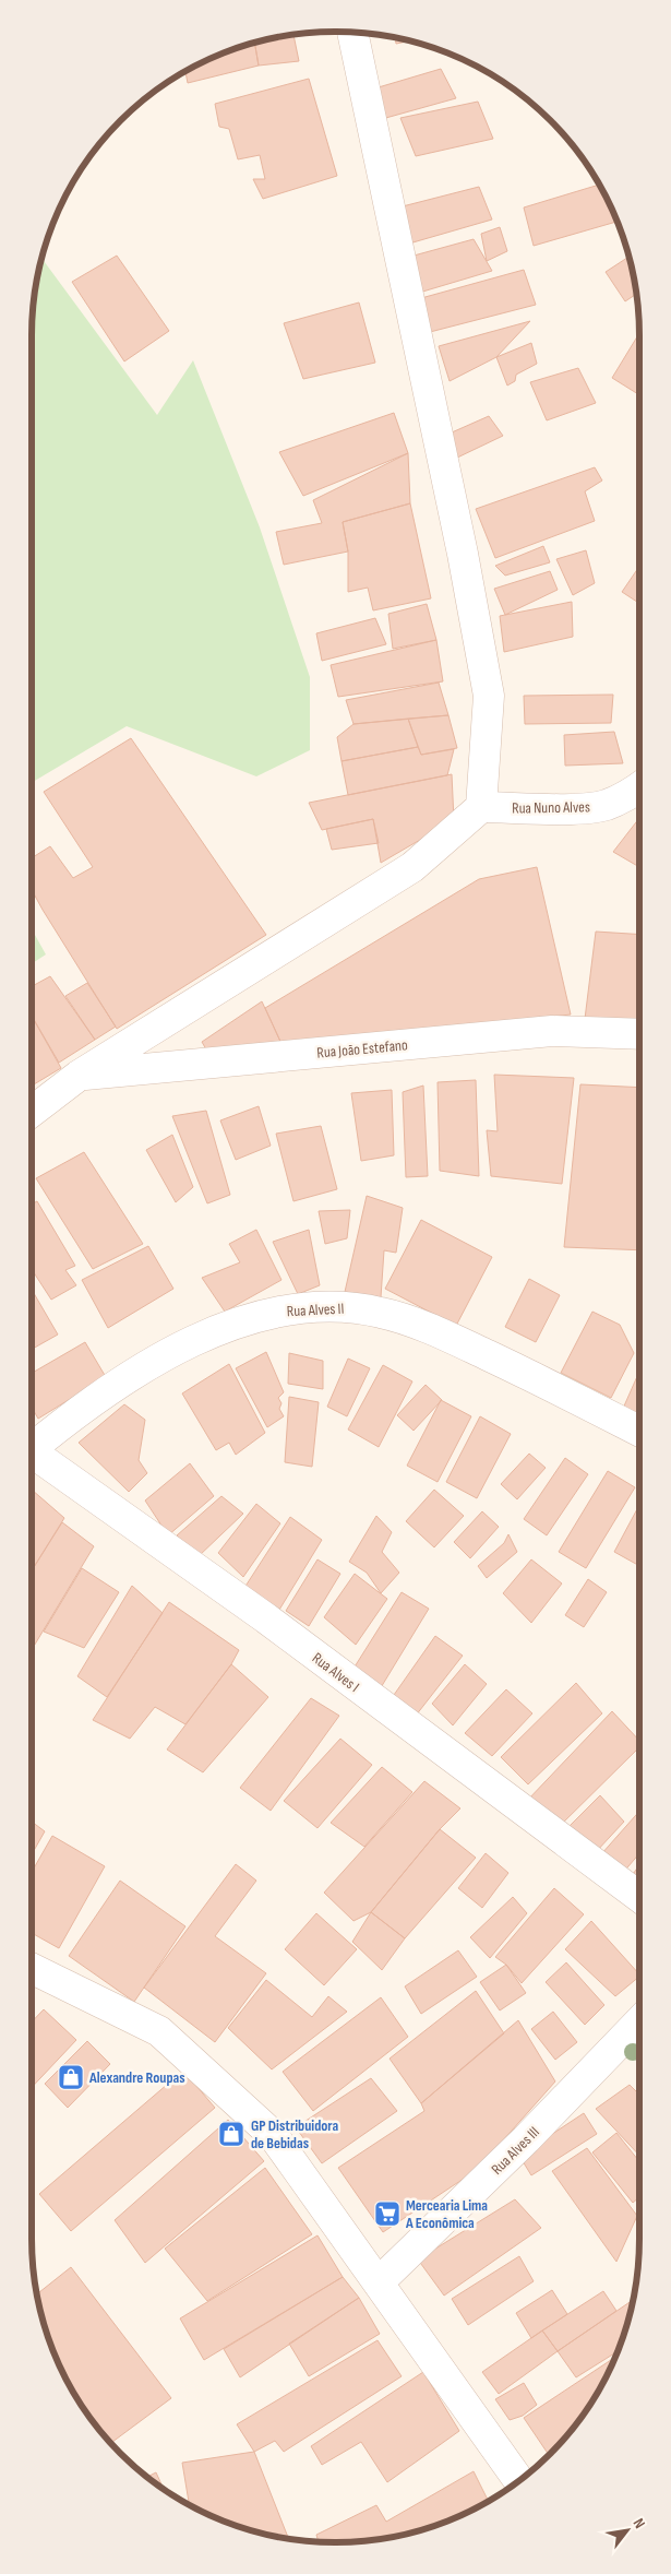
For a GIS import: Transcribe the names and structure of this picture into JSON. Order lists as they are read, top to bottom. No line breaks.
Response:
{"streets":{"street":["Rua Nuno Alves","Rua João Estefano","Rua Alves II","Rua Alves I","Rua Alves III"]},"places":{"shop":["Alexandre Roupas","GP Distribuidora de Bebidas"],"supermarket":["Mercearia Lima A Econômica"]},"north":"top right"}
